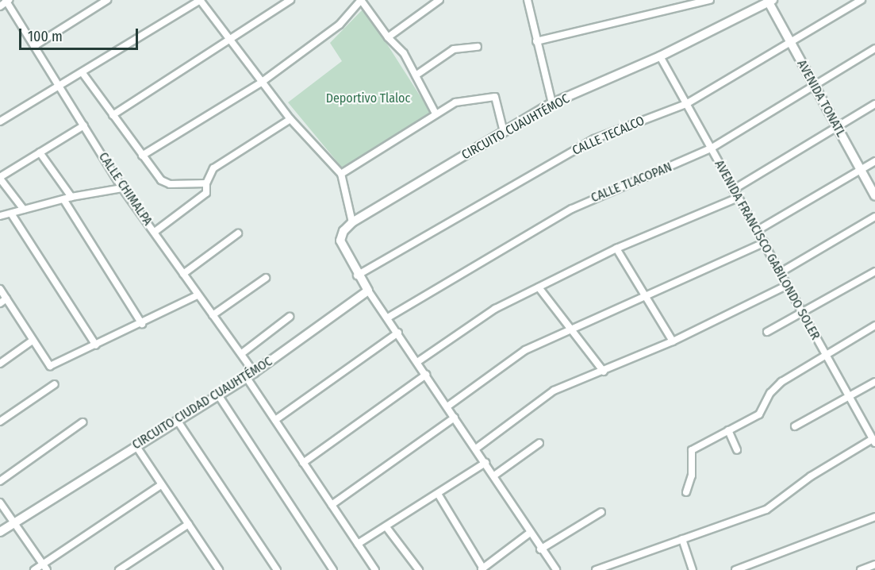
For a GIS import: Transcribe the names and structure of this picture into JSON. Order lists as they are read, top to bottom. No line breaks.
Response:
{"streets":{"street":["AVENIDA TONATL","CIRCUITO CUAUHTÉMOC","CALLE TECALCO","CALLE TLACOPAN","CALLE CHIMALPA","AVENIDA FRANCISCO GABILONDO SOLER","CIRCUITO CIUDAD CUAUHTÉMOC"]},"crossings":[["AVENIDA TONATL","CIRCUITO CUAUHTÉMOC"],["AVENIDA TONATL","CALLE TECALCO"],["AVENIDA TONATL","CALLE TLACOPAN"],["CIRCUITO CUAUHTÉMOC","CALLE TECALCO"],["CIRCUITO CUAUHTÉMOC","AVENIDA FRANCISCO GABILONDO SOLER"],["CALLE TECALCO","AVENIDA FRANCISCO GABILONDO SOLER"],["CALLE TLACOPAN","AVENIDA FRANCISCO GABILONDO SOLER"],["CALLE CHIMALPA","CIRCUITO CIUDAD CUAUHTÉMOC"]],"parks":["Deportivo Tlaloc"],"scale_bar":"100 m"}
